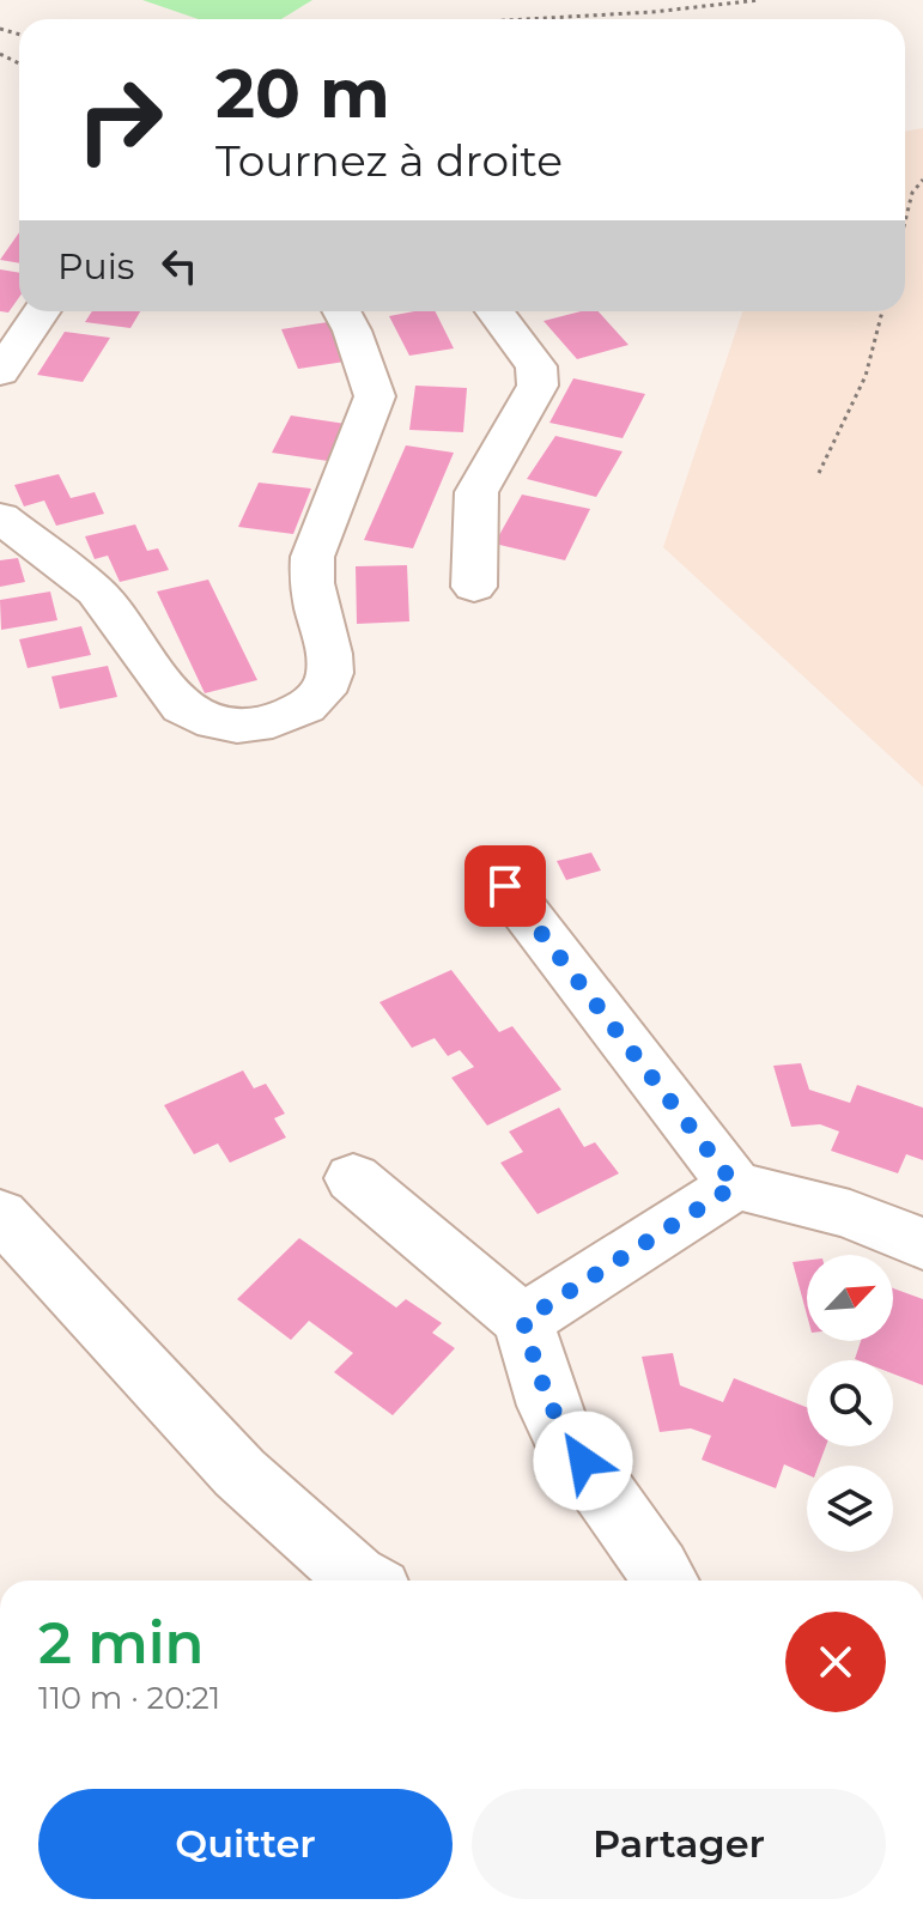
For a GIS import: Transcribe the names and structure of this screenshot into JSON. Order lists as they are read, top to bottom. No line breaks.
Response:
{"north":"top right","page":{"turn":["20 m","Tournez à droite"],"then":"Puis","heading":["2 min","110 m · 20:21"],"buttons":["Quitter","Partager"]}}
